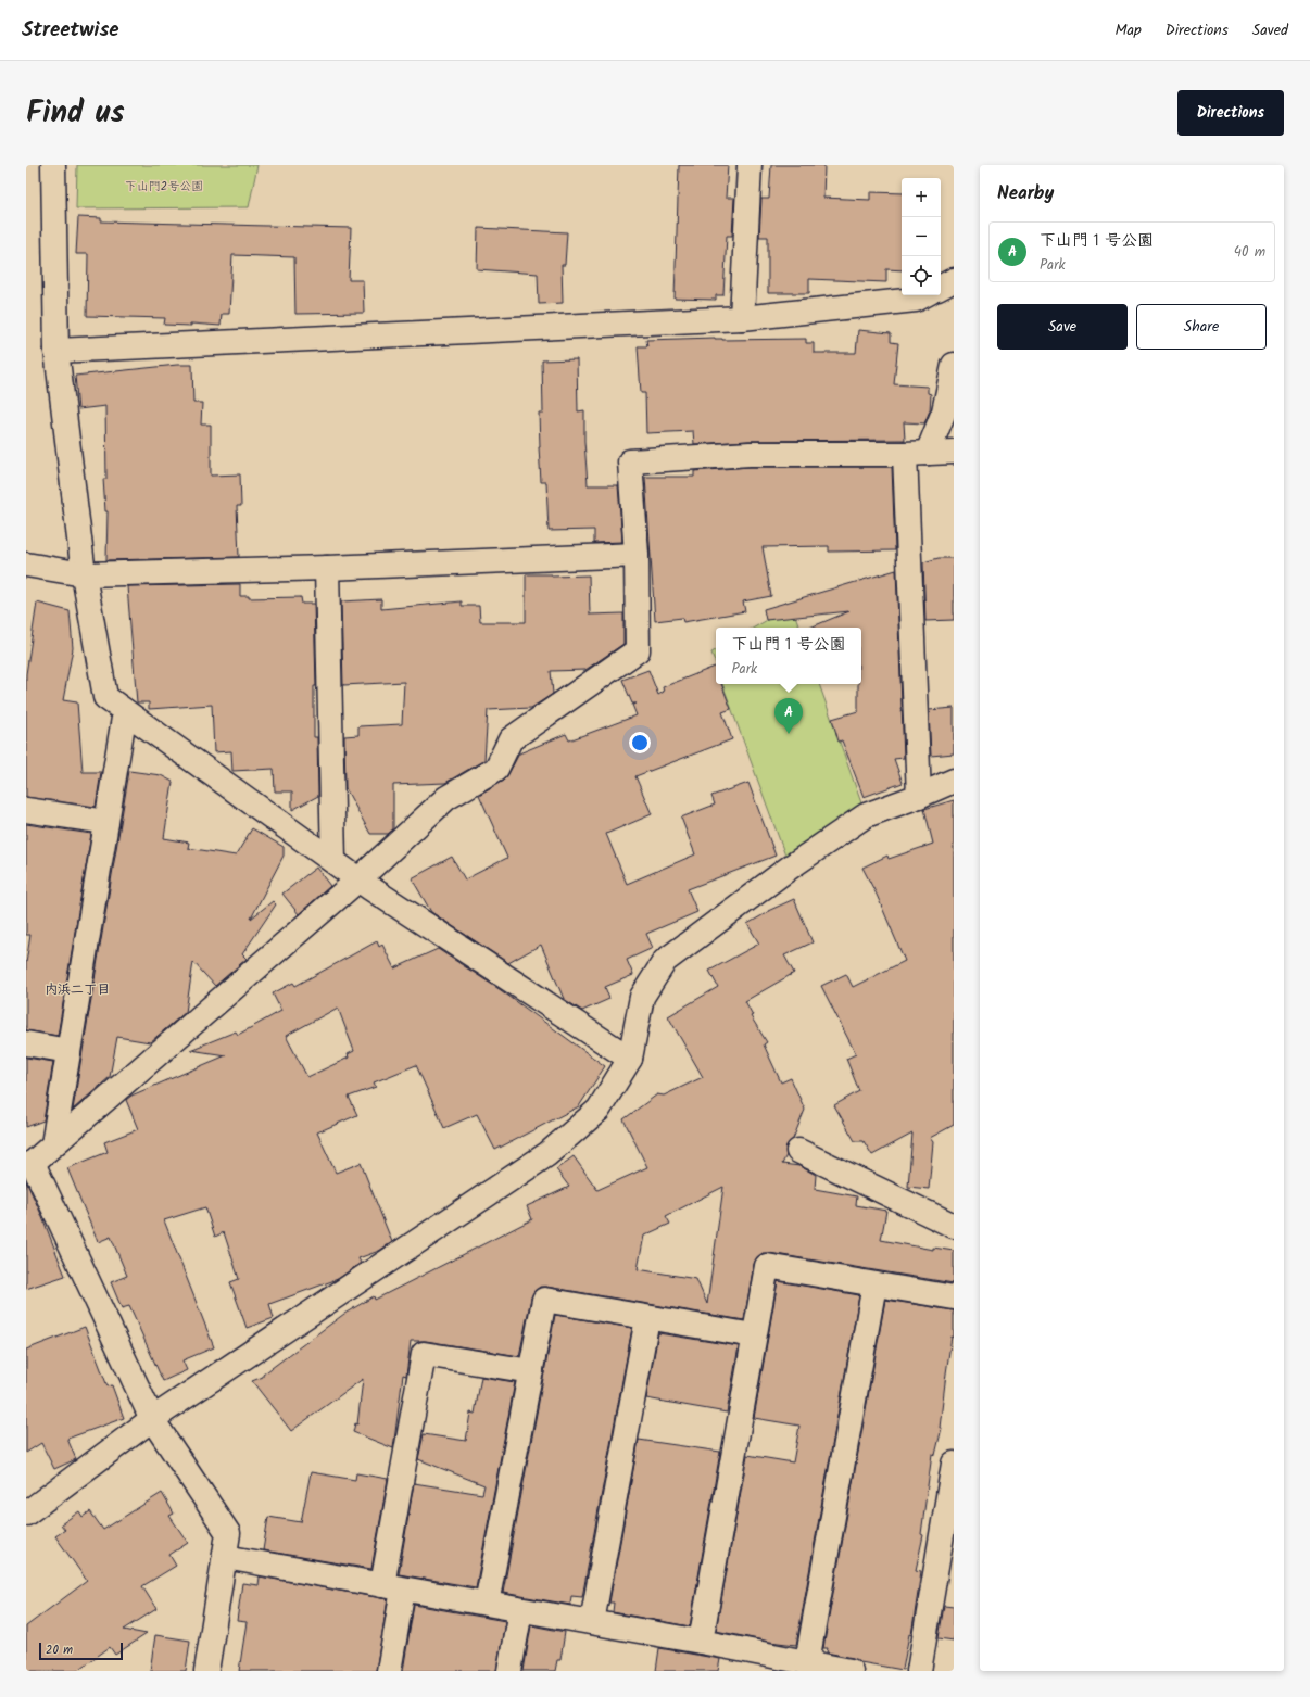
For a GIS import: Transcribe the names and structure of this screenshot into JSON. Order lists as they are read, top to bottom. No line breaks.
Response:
{"districts":["内浜二丁目"],"parks":["下山門2号公園"],"scale_bar":"20 m","page":{"header":"Streetwise","nav":["Map","Directions","Saved"],"title":"Find us","buttons":["Directions",["Save","Share"]],"heading":"Nearby","map_buttons":["+","−"],"list":[{"mark":"A","name":"下山門１号公園","note":"Park","value":"40 m"}],"popup":["下山門１号公園","Park"],"pins":"A","scale":"20 m"}}
